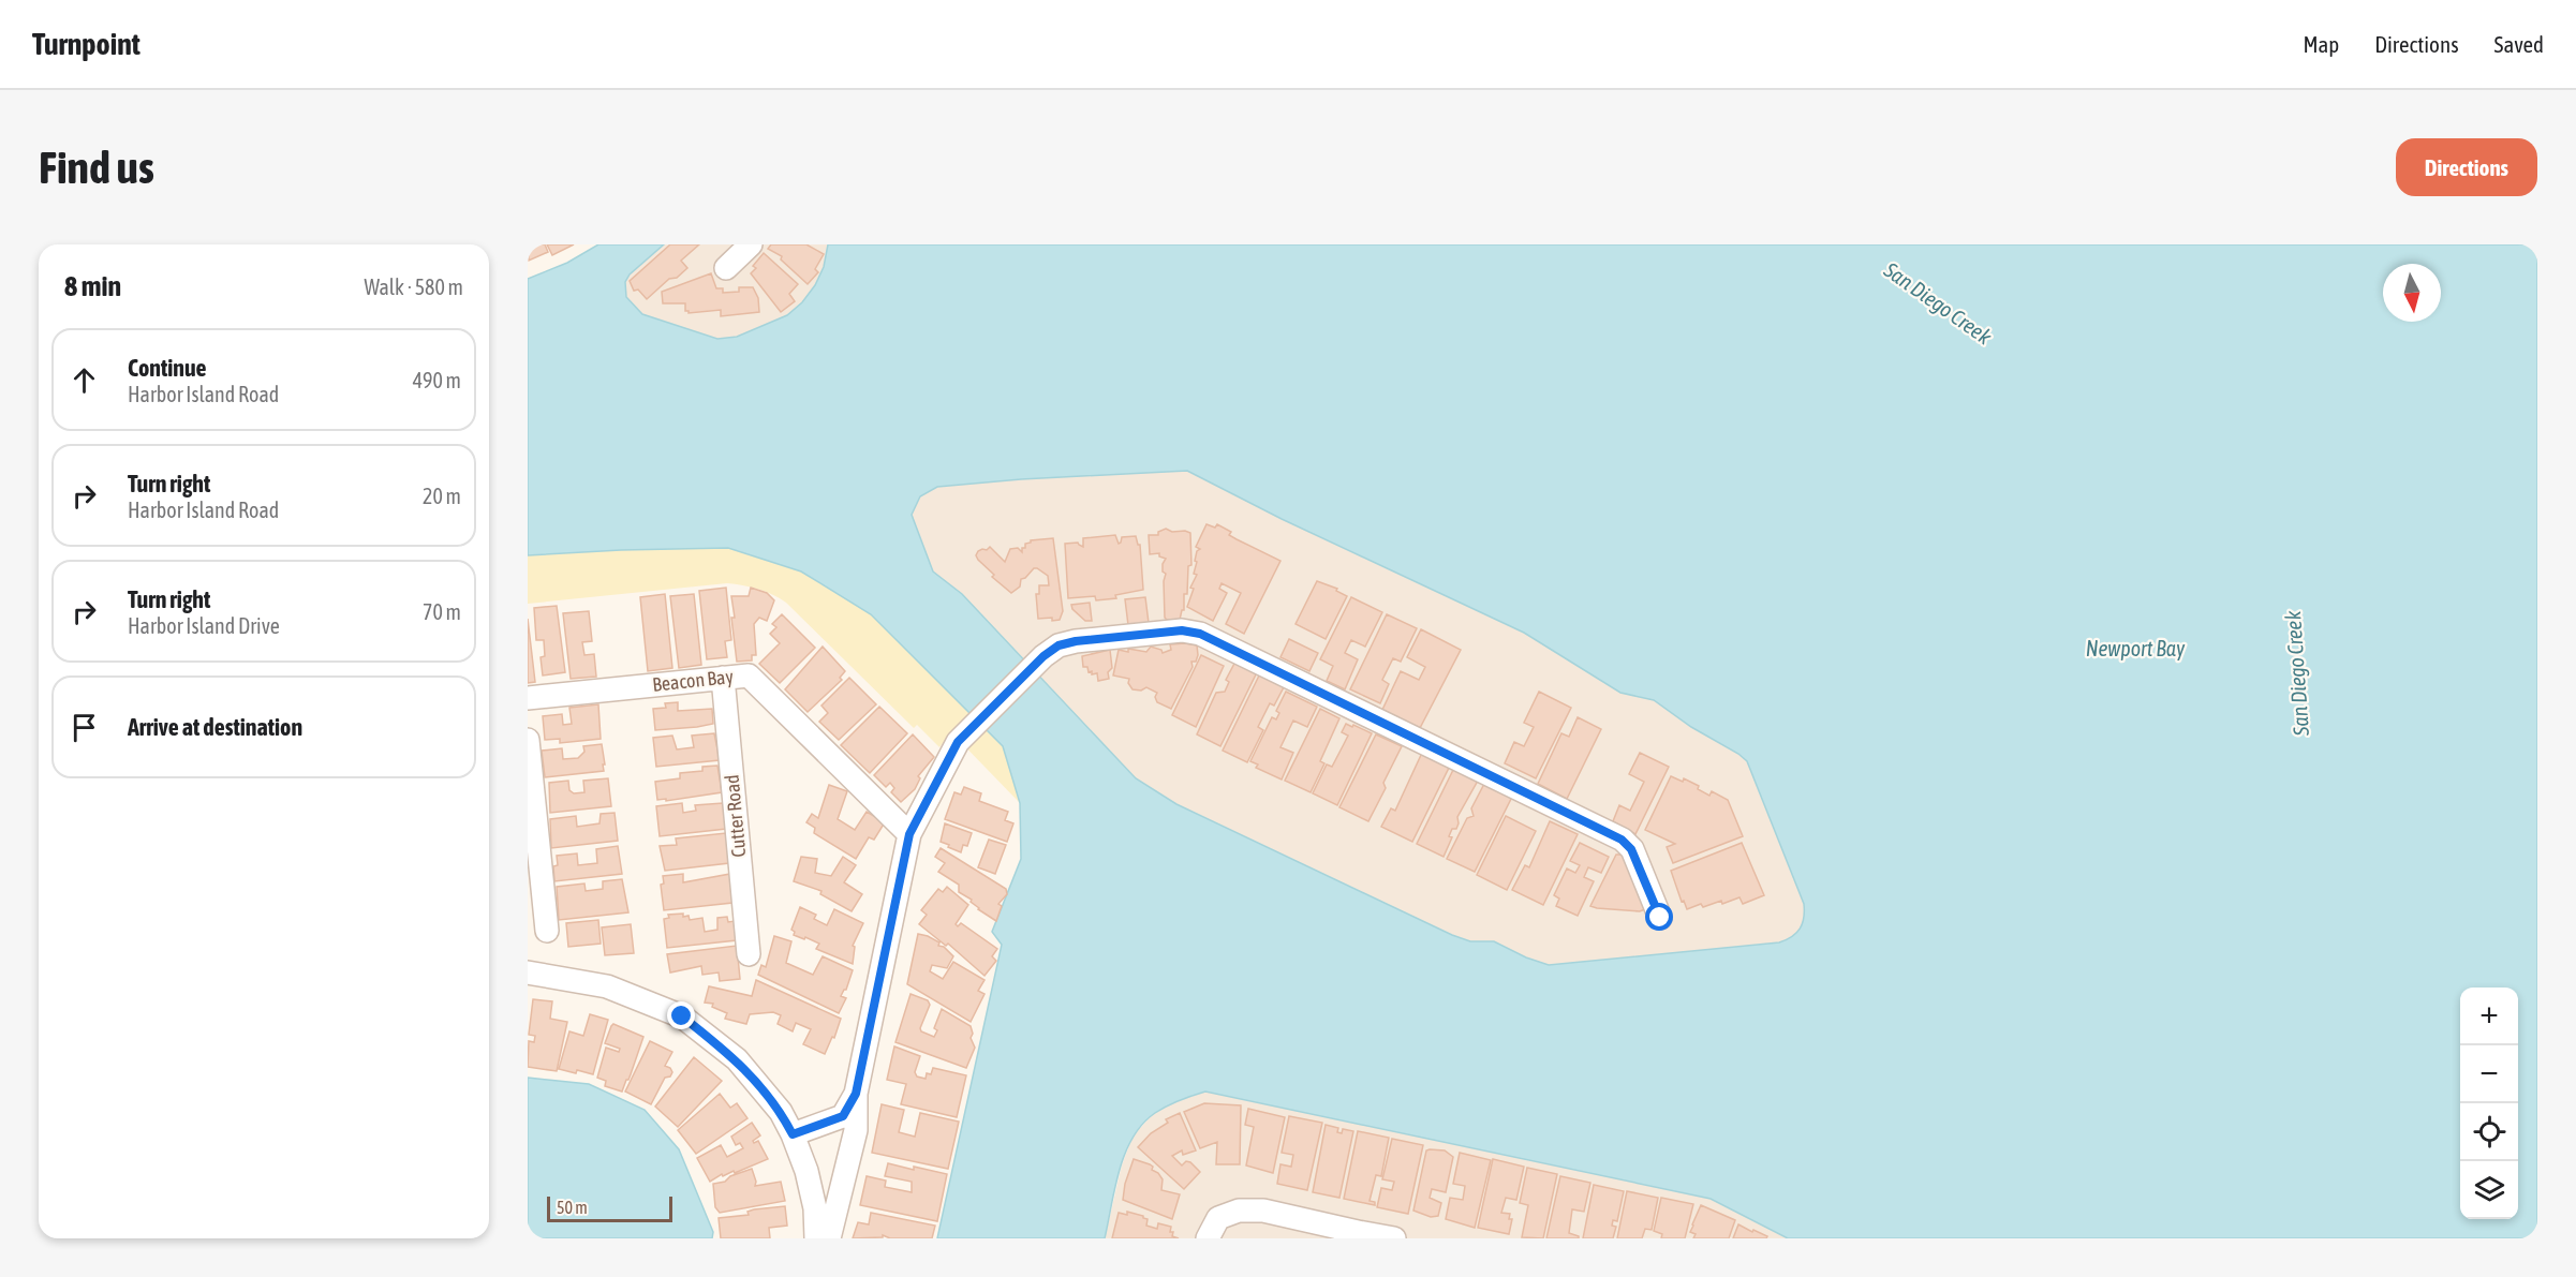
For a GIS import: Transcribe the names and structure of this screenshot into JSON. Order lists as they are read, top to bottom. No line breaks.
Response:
{"streets":{"street":["Beacon Bay","Cutter Road"]},"crossings":[["Beacon Bay","Cutter Road"]],"water":["San Diego Creek","Newport Bay"],"scale_bar":"50 m","north":"bottom","page":{"header":"Turnpoint","nav":["Map","Directions","Saved"],"buttons":"Directions","title":"Find us","heading":["8 min","Walk · 580 m"],"list":[["Continue","Harbor Island Road","490 m"],["Turn right","Harbor Island Road","20 m"],["Turn right","Harbor Island Drive","70 m"],"Arrive at destination"],"map_buttons":["+","−"],"scale":"50 m"}}
